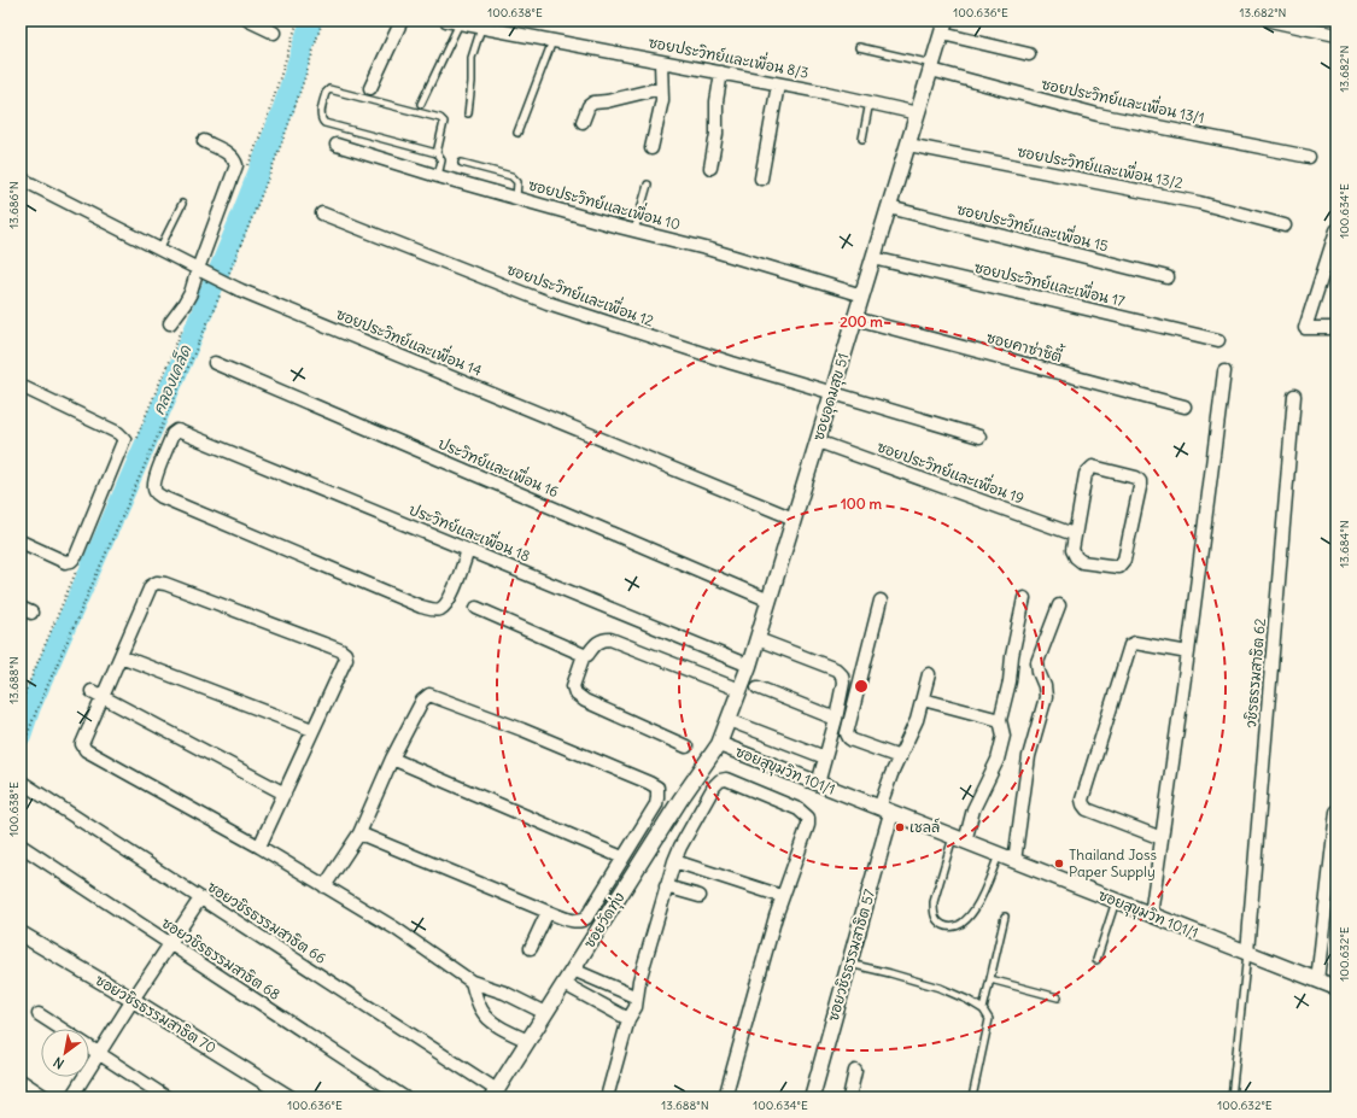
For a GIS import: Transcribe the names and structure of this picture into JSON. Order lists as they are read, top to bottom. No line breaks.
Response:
{"streets":{"street":["ซอยประวิทย์และเพื่อน 8/3","ซอยประวิทย์และเพื่อน 13/1","ซอยประวิทย์และเพื่อน 13/2","ซอยประวิทย์และเพื่อน 10","ซอยประวิทย์และเพื่อน 15","ซอยประวิทย์และเพื่อน 17","ซอยประวิทย์และเพื่อน 12","ซอยประวิทย์และเพื่อน 14","ซอยคาซ่าซิตี้","ซอยอุดมสุข 51","ประวิทย์และเพื่อน 16","ซอยประวิทย์และเพื่อน 19","ประวิทย์และเพื่อน 18","วชิรธรรมสาธิต 62","ซอยสุขุมวิท 101/1","ซอยวัดทุ่ง","ซอยวชิรธรรมสาธิต 66","ซอยวชิรธรรมสาธิต 57","ซอยวชิรธรรมสาธิต 68","ซอยวชิรธรรมสาธิต 70"]},"crossings":[["ซอยประวิทย์และเพื่อน 8/3","ซอยอุดมสุข 51"],["ซอยประวิทย์และเพื่อน 13/1","ซอยอุดมสุข 51"],["ซอยประวิทย์และเพื่อน 13/2","ซอยอุดมสุข 51"],["ซอยประวิทย์และเพื่อน 10","ซอยอุดมสุข 51"],["ซอยประวิทย์และเพื่อน 15","ซอยอุดมสุข 51"],["ซอยประวิทย์และเพื่อน 17","ซอยอุดมสุข 51"],["ซอยประวิทย์และเพื่อน 12","ซอยอุดมสุข 51"],["ซอยประวิทย์และเพื่อน 14","ซอยอุดมสุข 51"],["ซอยคาซ่าซิตี้","ซอยอุดมสุข 51"],["ซอยอุดมสุข 51","ประวิทย์และเพื่อน 16"],["ซอยอุดมสุข 51","ซอยประวิทย์และเพื่อน 19"],["ซอยอุดมสุข 51","ประวิทย์และเพื่อน 18"],["ซอยอุดมสุข 51","ซอยสุขุมวิท 101/1"],["ซอยอุดมสุข 51","ซอยวัดทุ่ง"],["วชิรธรรมสาธิต 62","ซอยสุขุมวิท 101/1"],["ซอยสุขุมวิท 101/1","ซอยวัดทุ่ง"],["ซอยสุขุมวิท 101/1","ซอยวชิรธรรมสาธิต 57"],["ซอยวัดทุ่ง","ซอยวชิรธรรมสาธิต 66"]],"water":["คลองเคล็ด"],"places":["เชลล์","Thailand Joss Paper Supply"],"north":"bottom left","coordinates":["100.638°E","100.636°E","13.682°N","13.686°N","100.634°E","13.684°N","13.688°N","100.632°E"],"rings":["200 m","100 m"]}
